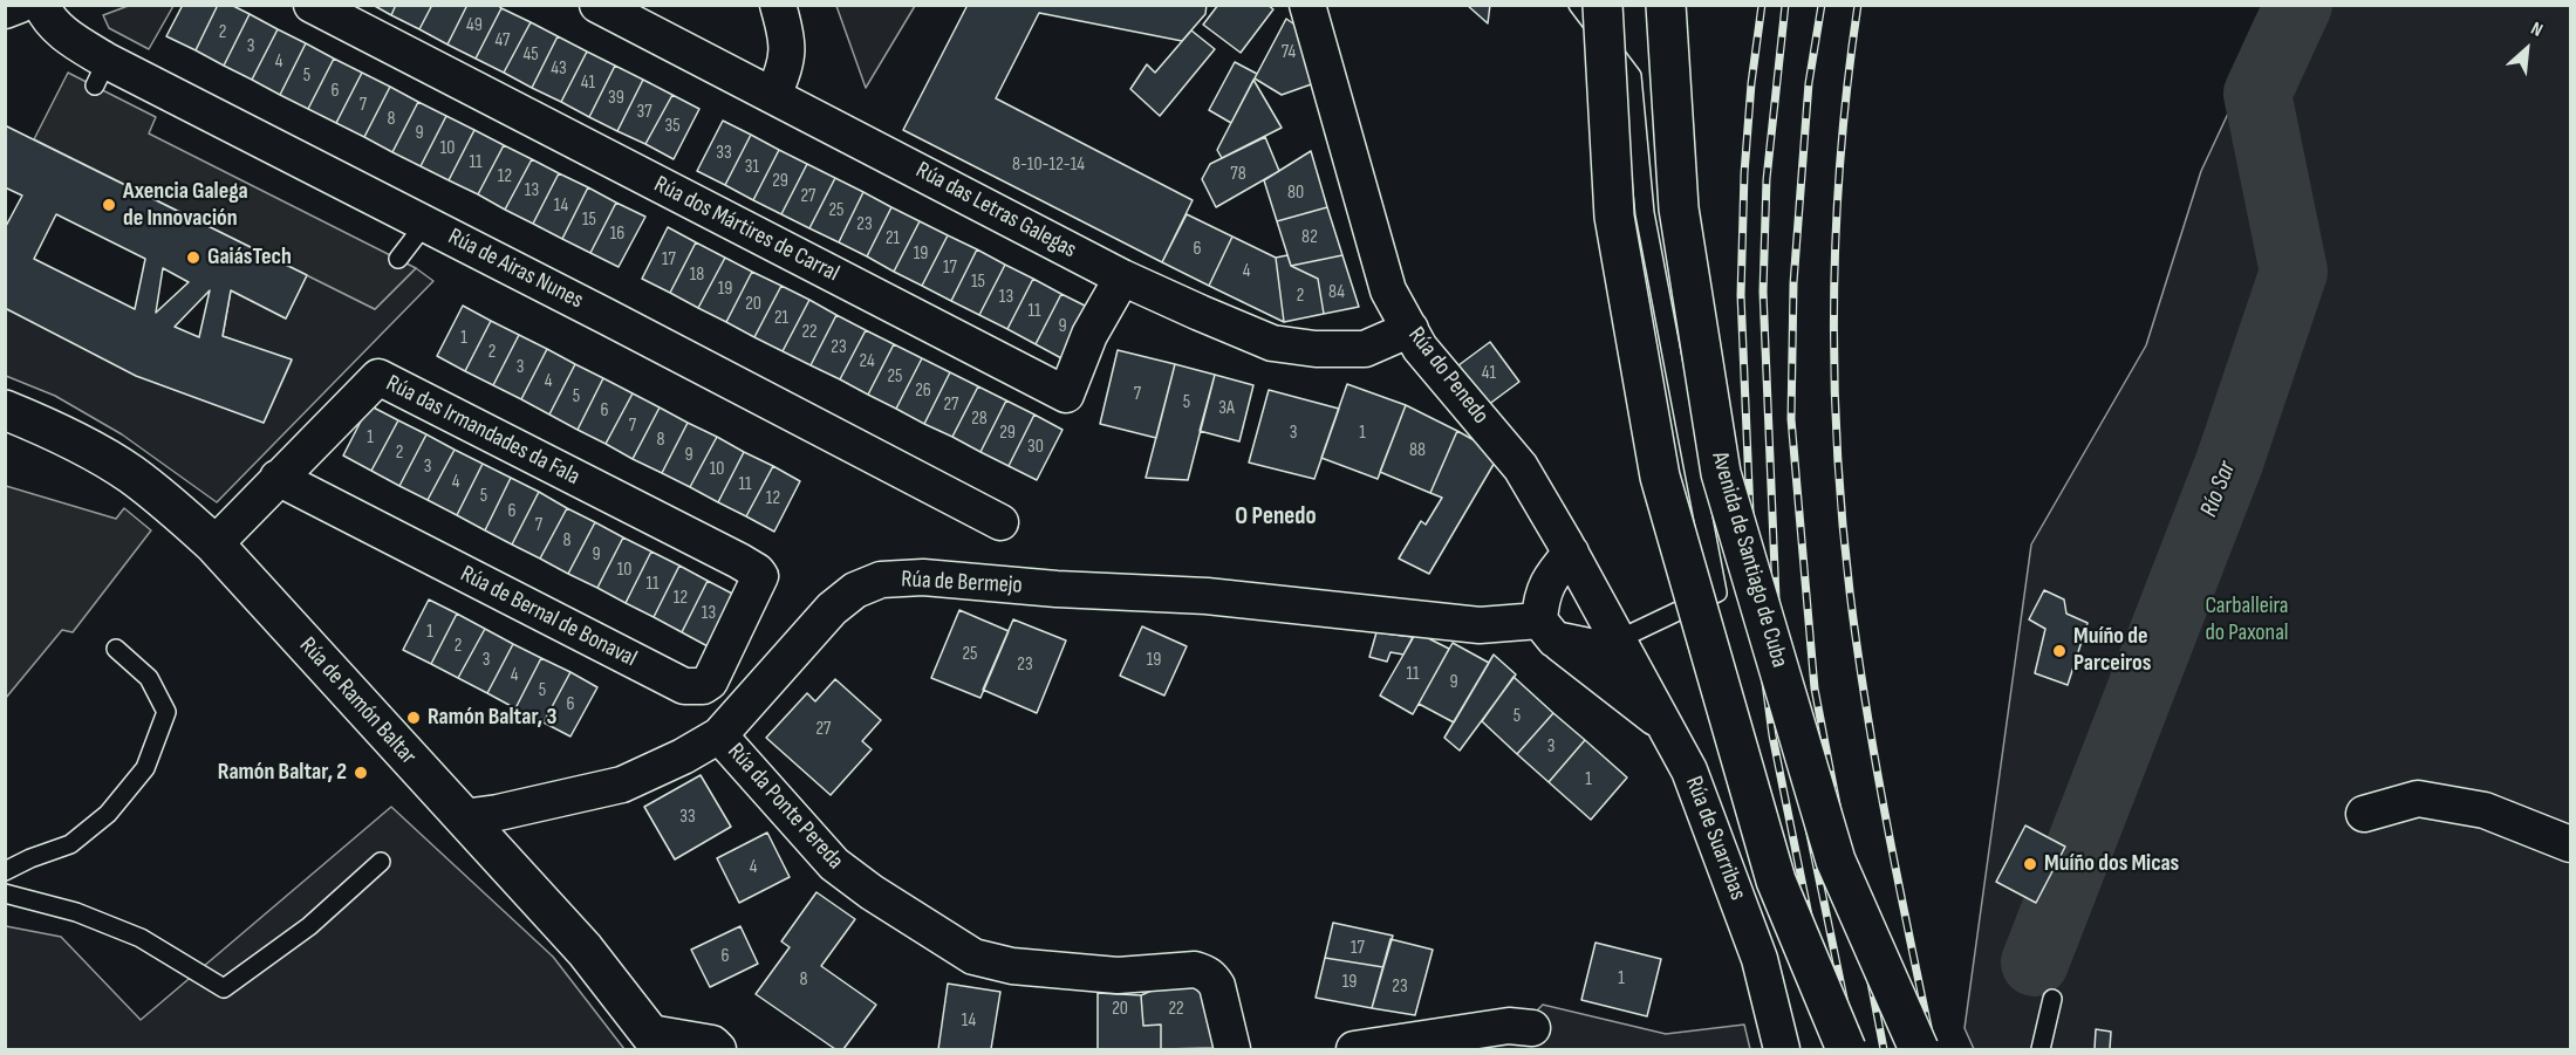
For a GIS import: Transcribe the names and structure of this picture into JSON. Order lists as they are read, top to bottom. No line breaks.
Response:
{"streets":{"main road":["Avenida de Santiago de Cuba","Rúa de Ramón Baltar"],"street":["Rúa das Letras Galegas","Rúa dos Mártires de Carral","Rúa de Airas Nunes","Rúa do Penedo","Rúa das Irmandades da Fala","Rúa de Bermejo","Rúa de Bernal de Bonaval","Rúa da Ponte Pereda","Rúa de Suarribas"]},"crossings":[["Rúa das Letras Galegas","Rúa dos Mártires de Carral"],["Rúa das Letras Galegas","Rúa do Penedo"],["Rúa do Penedo","Rúa de Bermejo"],["Rúa do Penedo","Rúa de Suarribas"],["Rúa das Irmandades da Fala","Rúa de Bernal de Bonaval"],["Rúa das Irmandades da Fala","Rúa de Ramón Baltar"],["Rúa de Bermejo","Rúa de Ramón Baltar"],["Rúa de Bermejo","Rúa da Ponte Pereda"],["Rúa de Bermejo","Rúa de Suarribas"]],"districts":["O Penedo"],"water":["Río Sar"],"parks":["Carballeira do Paxonal"],"places":["Axencia Galega de Innovación","GaiásTech","Muíño de Parceiros","Ramón Baltar, 3","Ramón Baltar, 2","Muíño dos Micas"],"house_numbers":["49","2","47","3","74","45","4","43","5","41","6","39","7","37","8","35","9","10","33","11","8-10-12-14","31","78","12","29","13","80","27","14","25","15","23","16","82","21","6","19","17","17","4","18","15","19","84","2","13","20","11","21","9","22","1","23","2","24","3","41","25","4","26","7","5","5","27","3A","6","28","7","29","3","1","1","8","30","88","2","9","3","10","4","11","5","12","6","7","8","9","10","11","12","13","1","2","25","3","19","23","11","4","9","5","6","5","27","3","1","33","4","17","6","1","8","19","23","20","22","14"],"north":"top right"}
